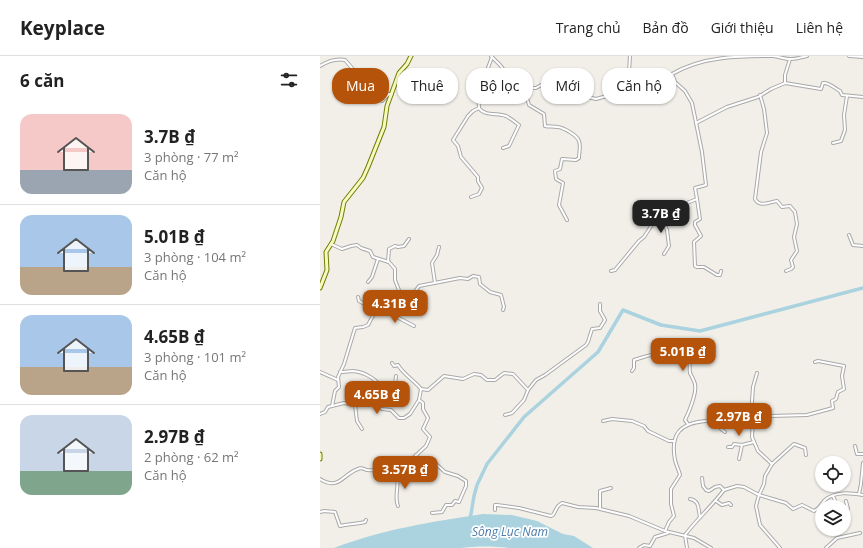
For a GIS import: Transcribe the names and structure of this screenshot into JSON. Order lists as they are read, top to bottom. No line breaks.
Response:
{"water":["Sông Lục Nam"],"page":{"header":"Keyplace","nav":["Trang chủ","Bản đồ","Giới thiệu","Liên hệ"],"heading":"6 căn","chip":["Mua","Thuê","Bộ lọc","Mới","Căn hộ"],"list":[{"name":"3.7B ₫","note":"3 phòng · 77 m² · Căn hộ"},{"name":"5.01B ₫","note":"3 phòng · 104 m² · Căn hộ"},{"name":"4.65B ₫","note":"3 phòng · 101 m² · Căn hộ"},{"name":"2.97B ₫","note":"2 phòng · 62 m² · Căn hộ"}],"price":["3.7B ₫","4.31B ₫","5.01B ₫","4.65B ₫","2.97B ₫","3.57B ₫"]}}
